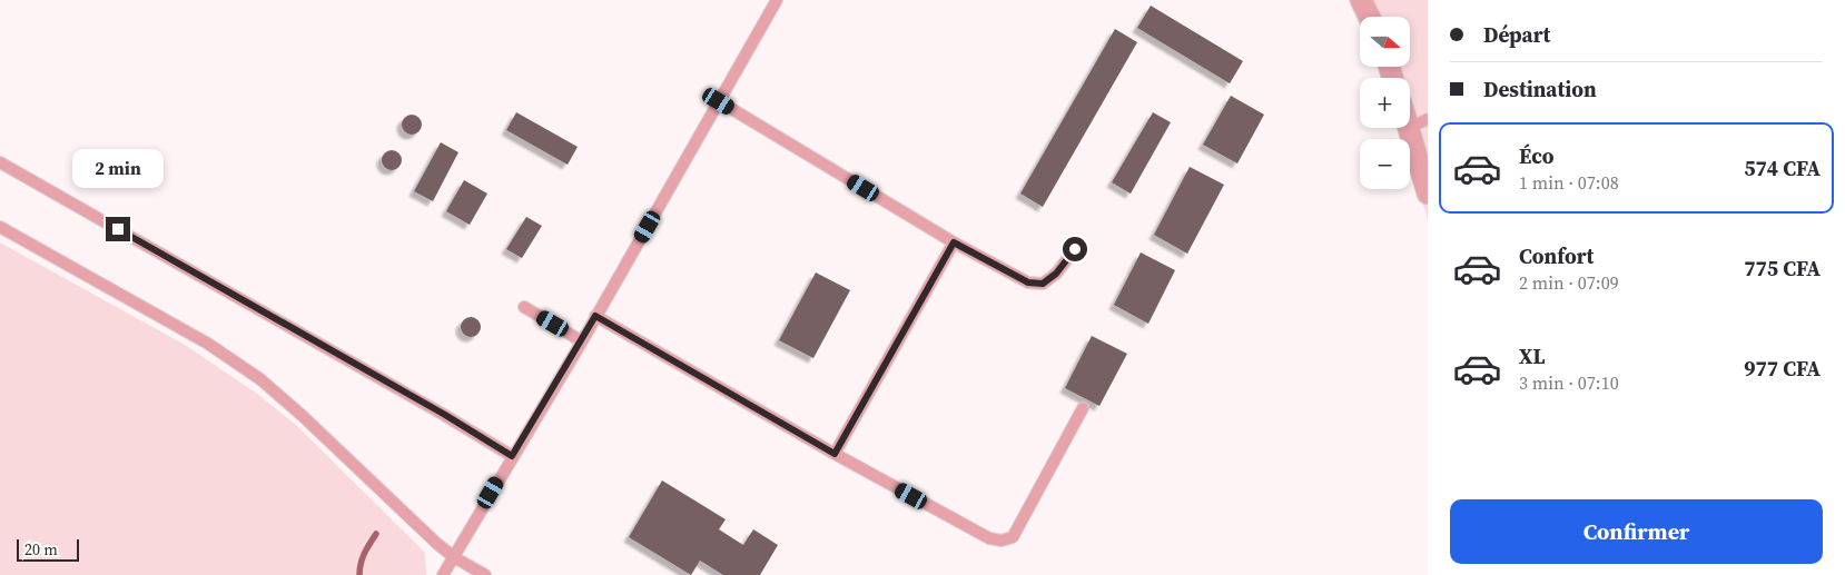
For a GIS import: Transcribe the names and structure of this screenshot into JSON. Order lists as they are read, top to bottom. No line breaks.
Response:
{"scale_bar":"20 m","north":"right","page":{"banner":["Départ","Destination"],"map_buttons":["+","−"],"list":[{"name":"Éco","note":"1 min · 07:08","value":"574 CFA"},{"name":"Confort","note":"2 min · 07:09","value":"775 CFA"},{"name":"XL","note":"3 min · 07:10","value":"977 CFA"}],"bubble":"2 min","buttons":"Confirmer","scale":"20 m"}}
